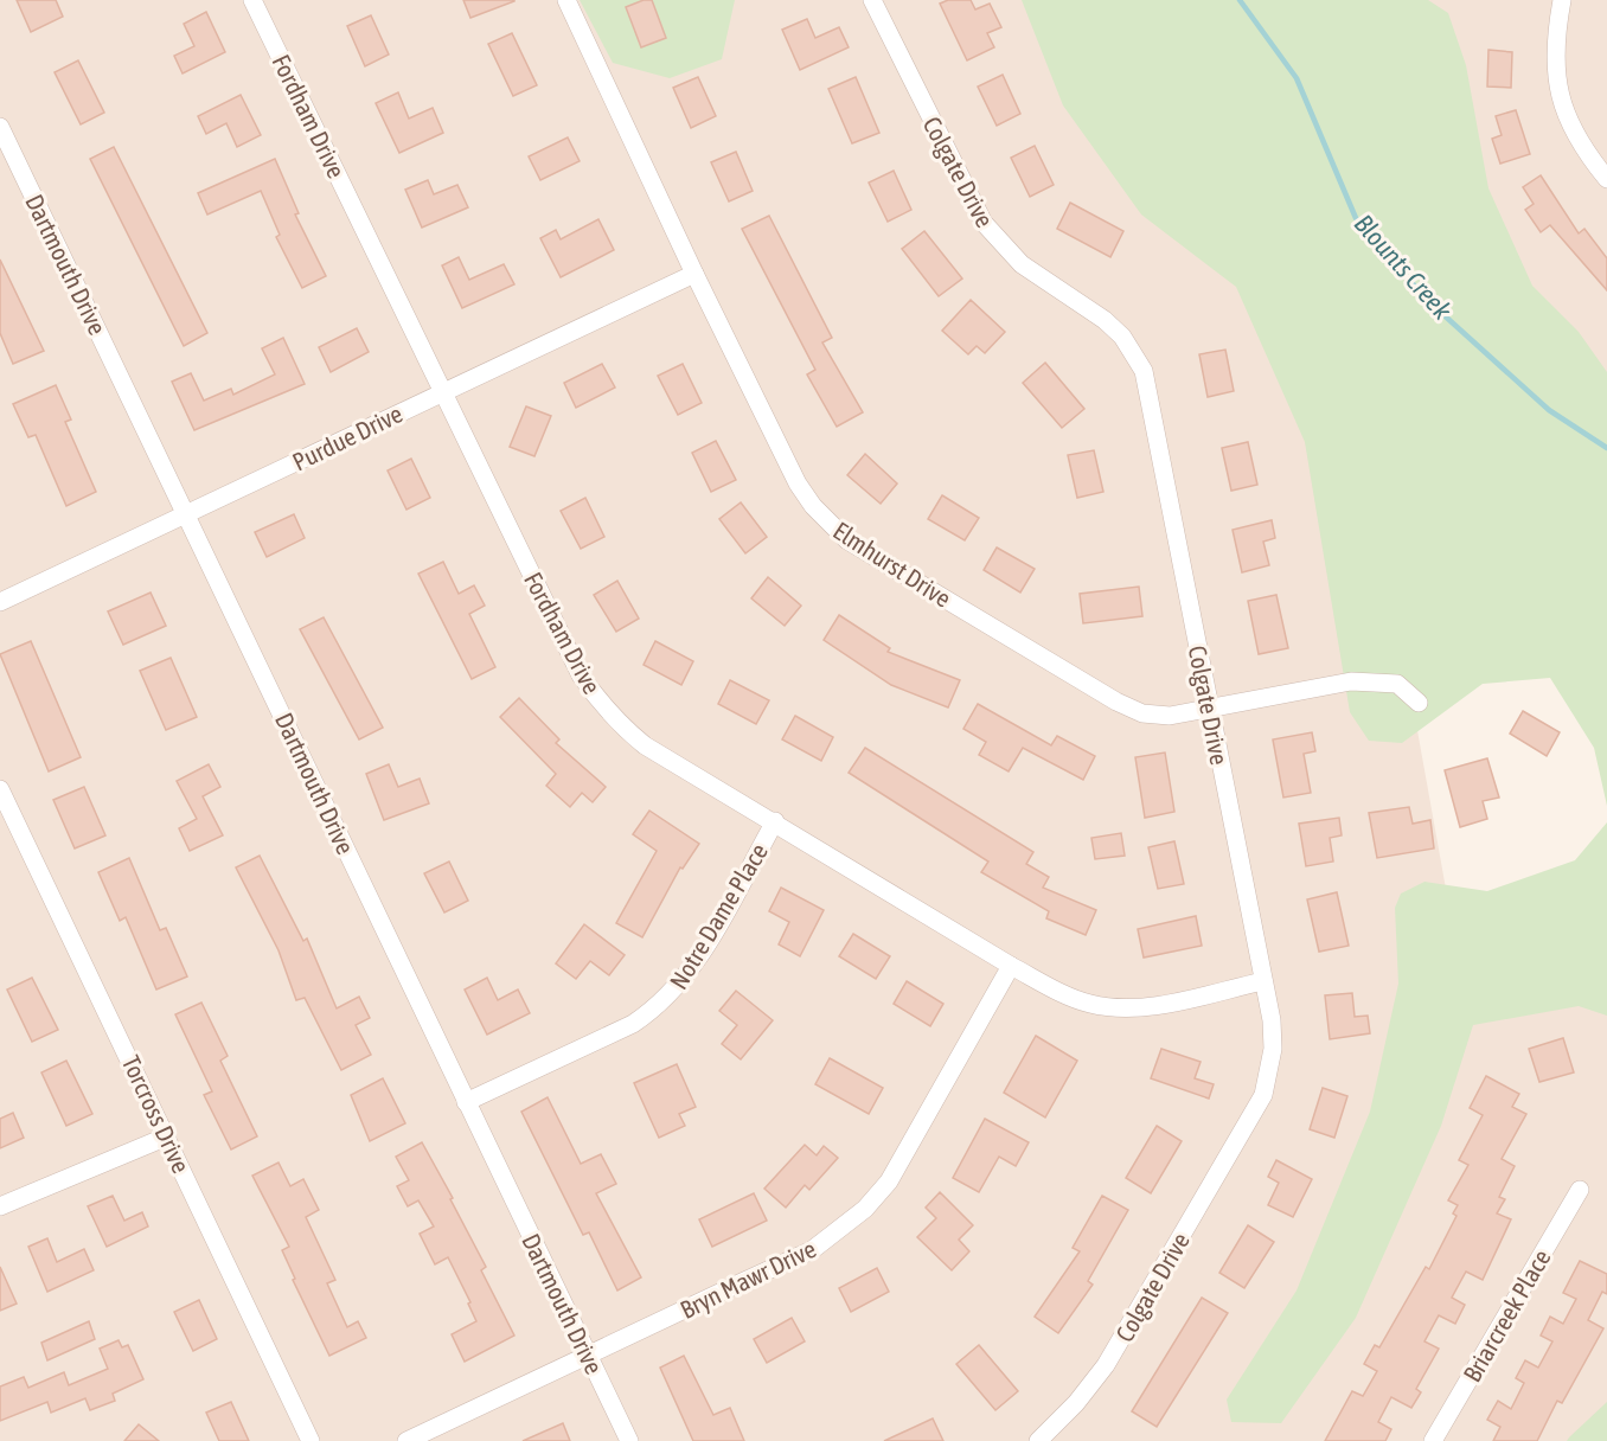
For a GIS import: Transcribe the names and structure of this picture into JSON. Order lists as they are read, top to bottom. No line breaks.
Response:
{"streets":{"street":["Fordham Drive","Colgate Drive","Dartmouth Drive","Purdue Drive","Elmhurst Drive","Notre Dame Place","Torcross Drive","Bryn Mawr Drive","Briarcreek Place"]},"crossings":[["Fordham Drive","Colgate Drive"],["Fordham Drive","Purdue Drive"],["Fordham Drive","Notre Dame Place"],["Fordham Drive","Bryn Mawr Drive"],["Colgate Drive","Elmhurst Drive"],["Dartmouth Drive","Purdue Drive"],["Dartmouth Drive","Notre Dame Place"],["Dartmouth Drive","Bryn Mawr Drive"],["Purdue Drive","Elmhurst Drive"]],"water":["Blounts Creek"]}
